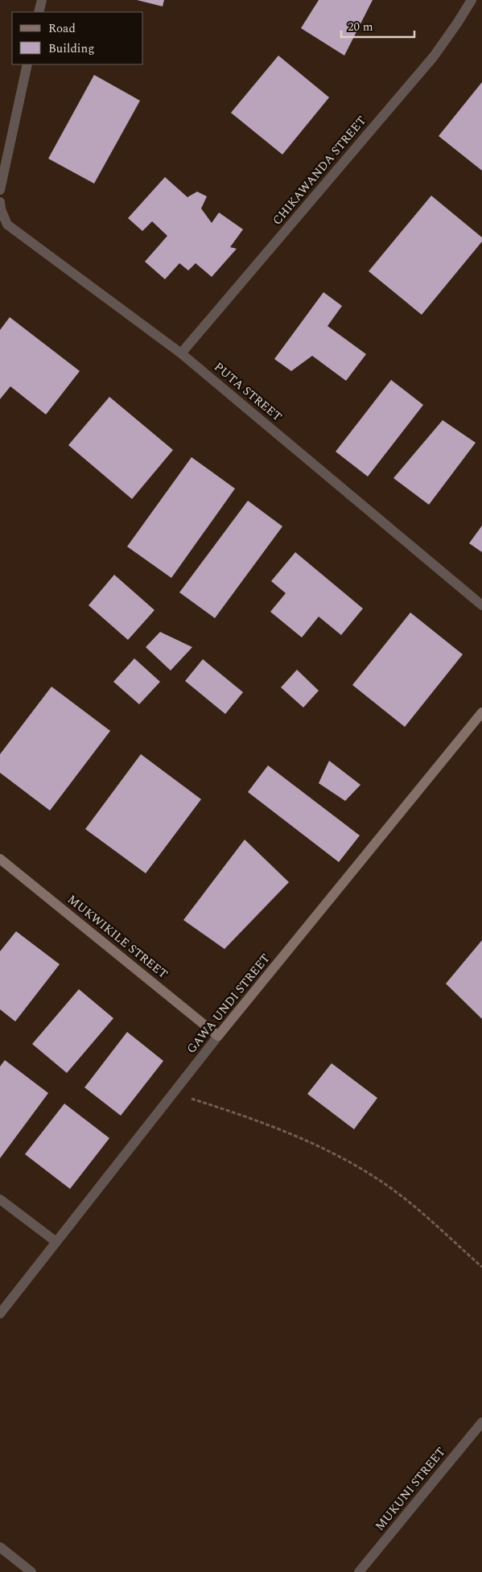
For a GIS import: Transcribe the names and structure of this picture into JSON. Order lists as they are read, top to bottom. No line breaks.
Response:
{"streets":{"street":["CHIKAWANDA STREET","PUTA STREET","MUKWIKILE STREET","GAWA UNDI STREET","MUKUNI STREET"]},"crossings":[["CHIKAWANDA STREET","PUTA STREET"],["MUKWIKILE STREET","GAWA UNDI STREET"]],"legend":["Road","Building"],"scale_bar":"20 m"}
